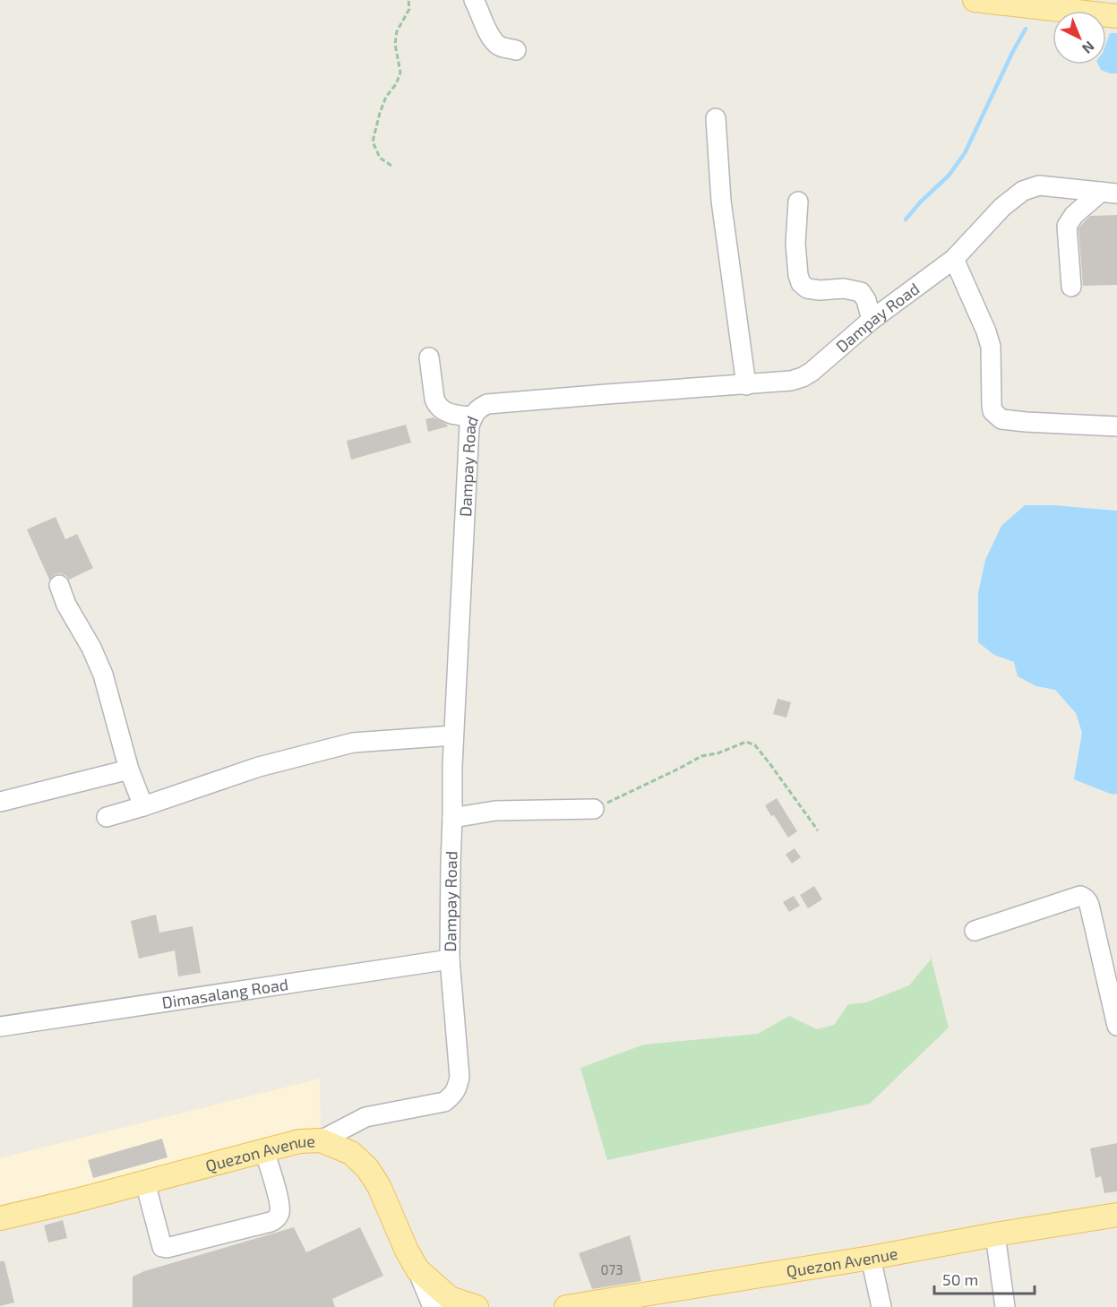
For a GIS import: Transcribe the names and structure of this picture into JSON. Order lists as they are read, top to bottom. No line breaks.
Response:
{"streets":{"main road":["Quezon Avenue"],"street":["Dampay Road","Dimasalang Road"]},"crossings":[["Dampay Road","Dimasalang Road"],["Dampay Road","Quezon Avenue"]],"house_numbers":["073"],"scale_bar":"50 m","north":"bottom right"}
